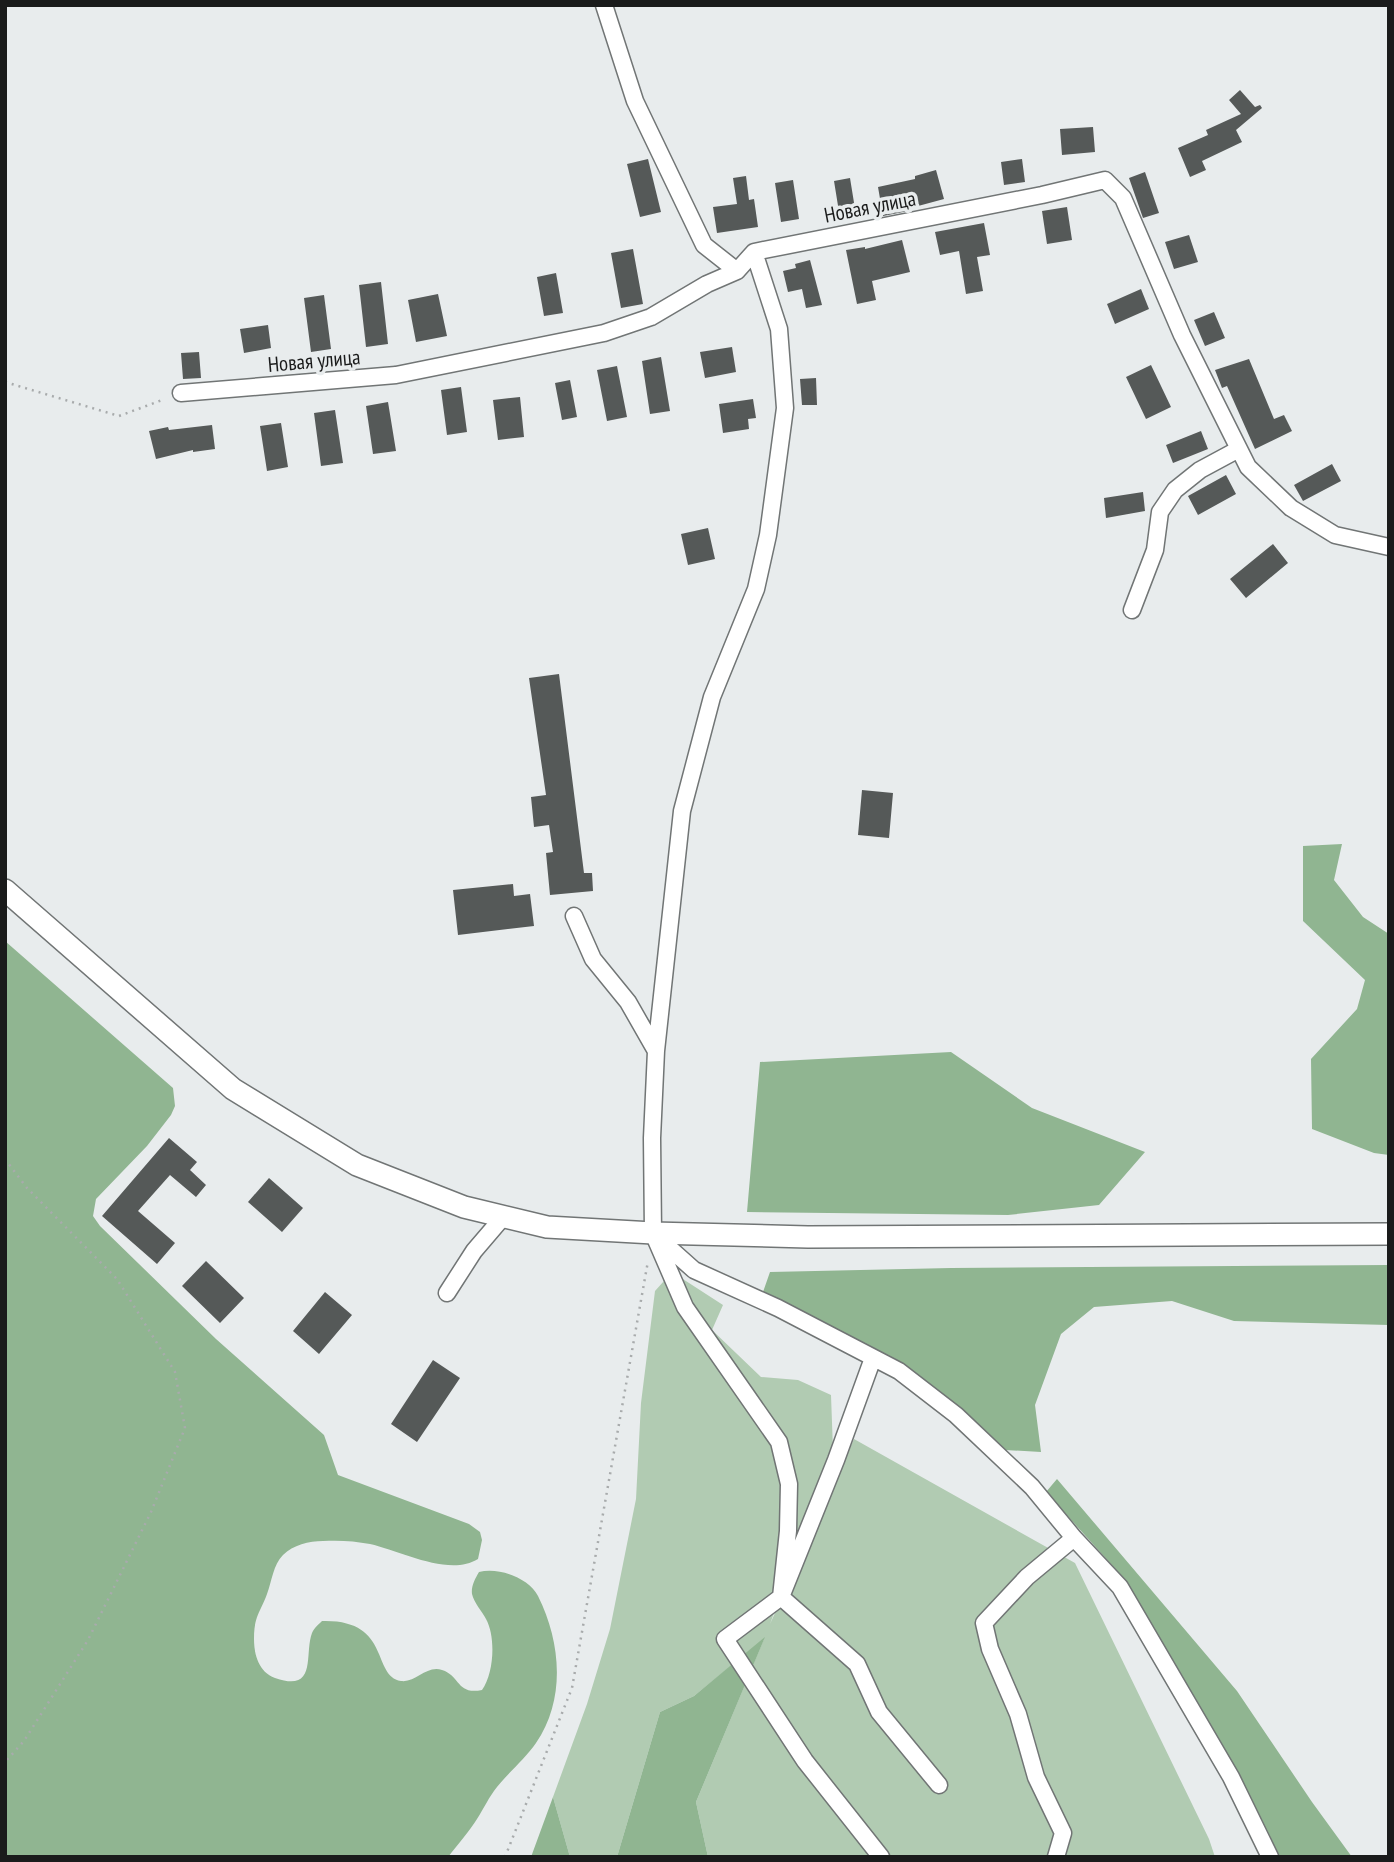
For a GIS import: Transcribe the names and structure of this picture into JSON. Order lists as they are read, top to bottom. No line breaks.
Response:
{"streets":{"street":["Новая улица"]}}
